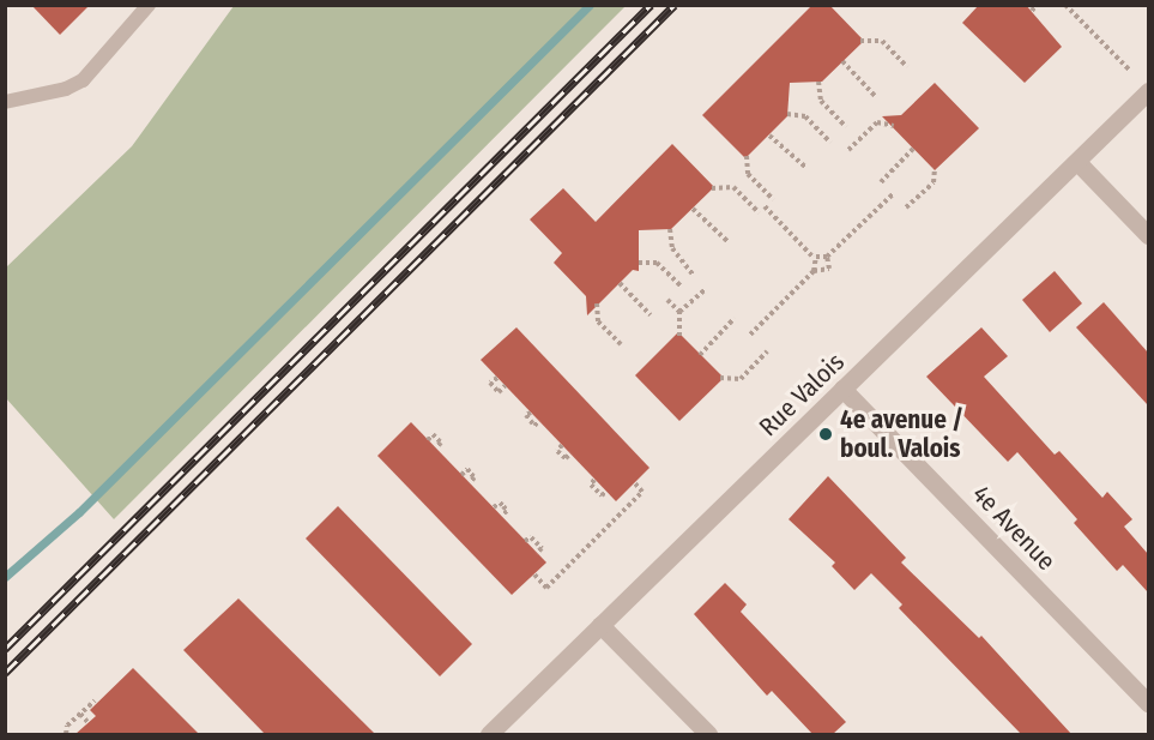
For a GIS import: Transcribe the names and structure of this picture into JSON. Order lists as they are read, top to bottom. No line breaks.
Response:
{"streets":{"street":["Rue Valois","4e Avenue"]},"crossings":[["Rue Valois","4e Avenue"]],"places":["4e avenue / boul. Valois"]}
